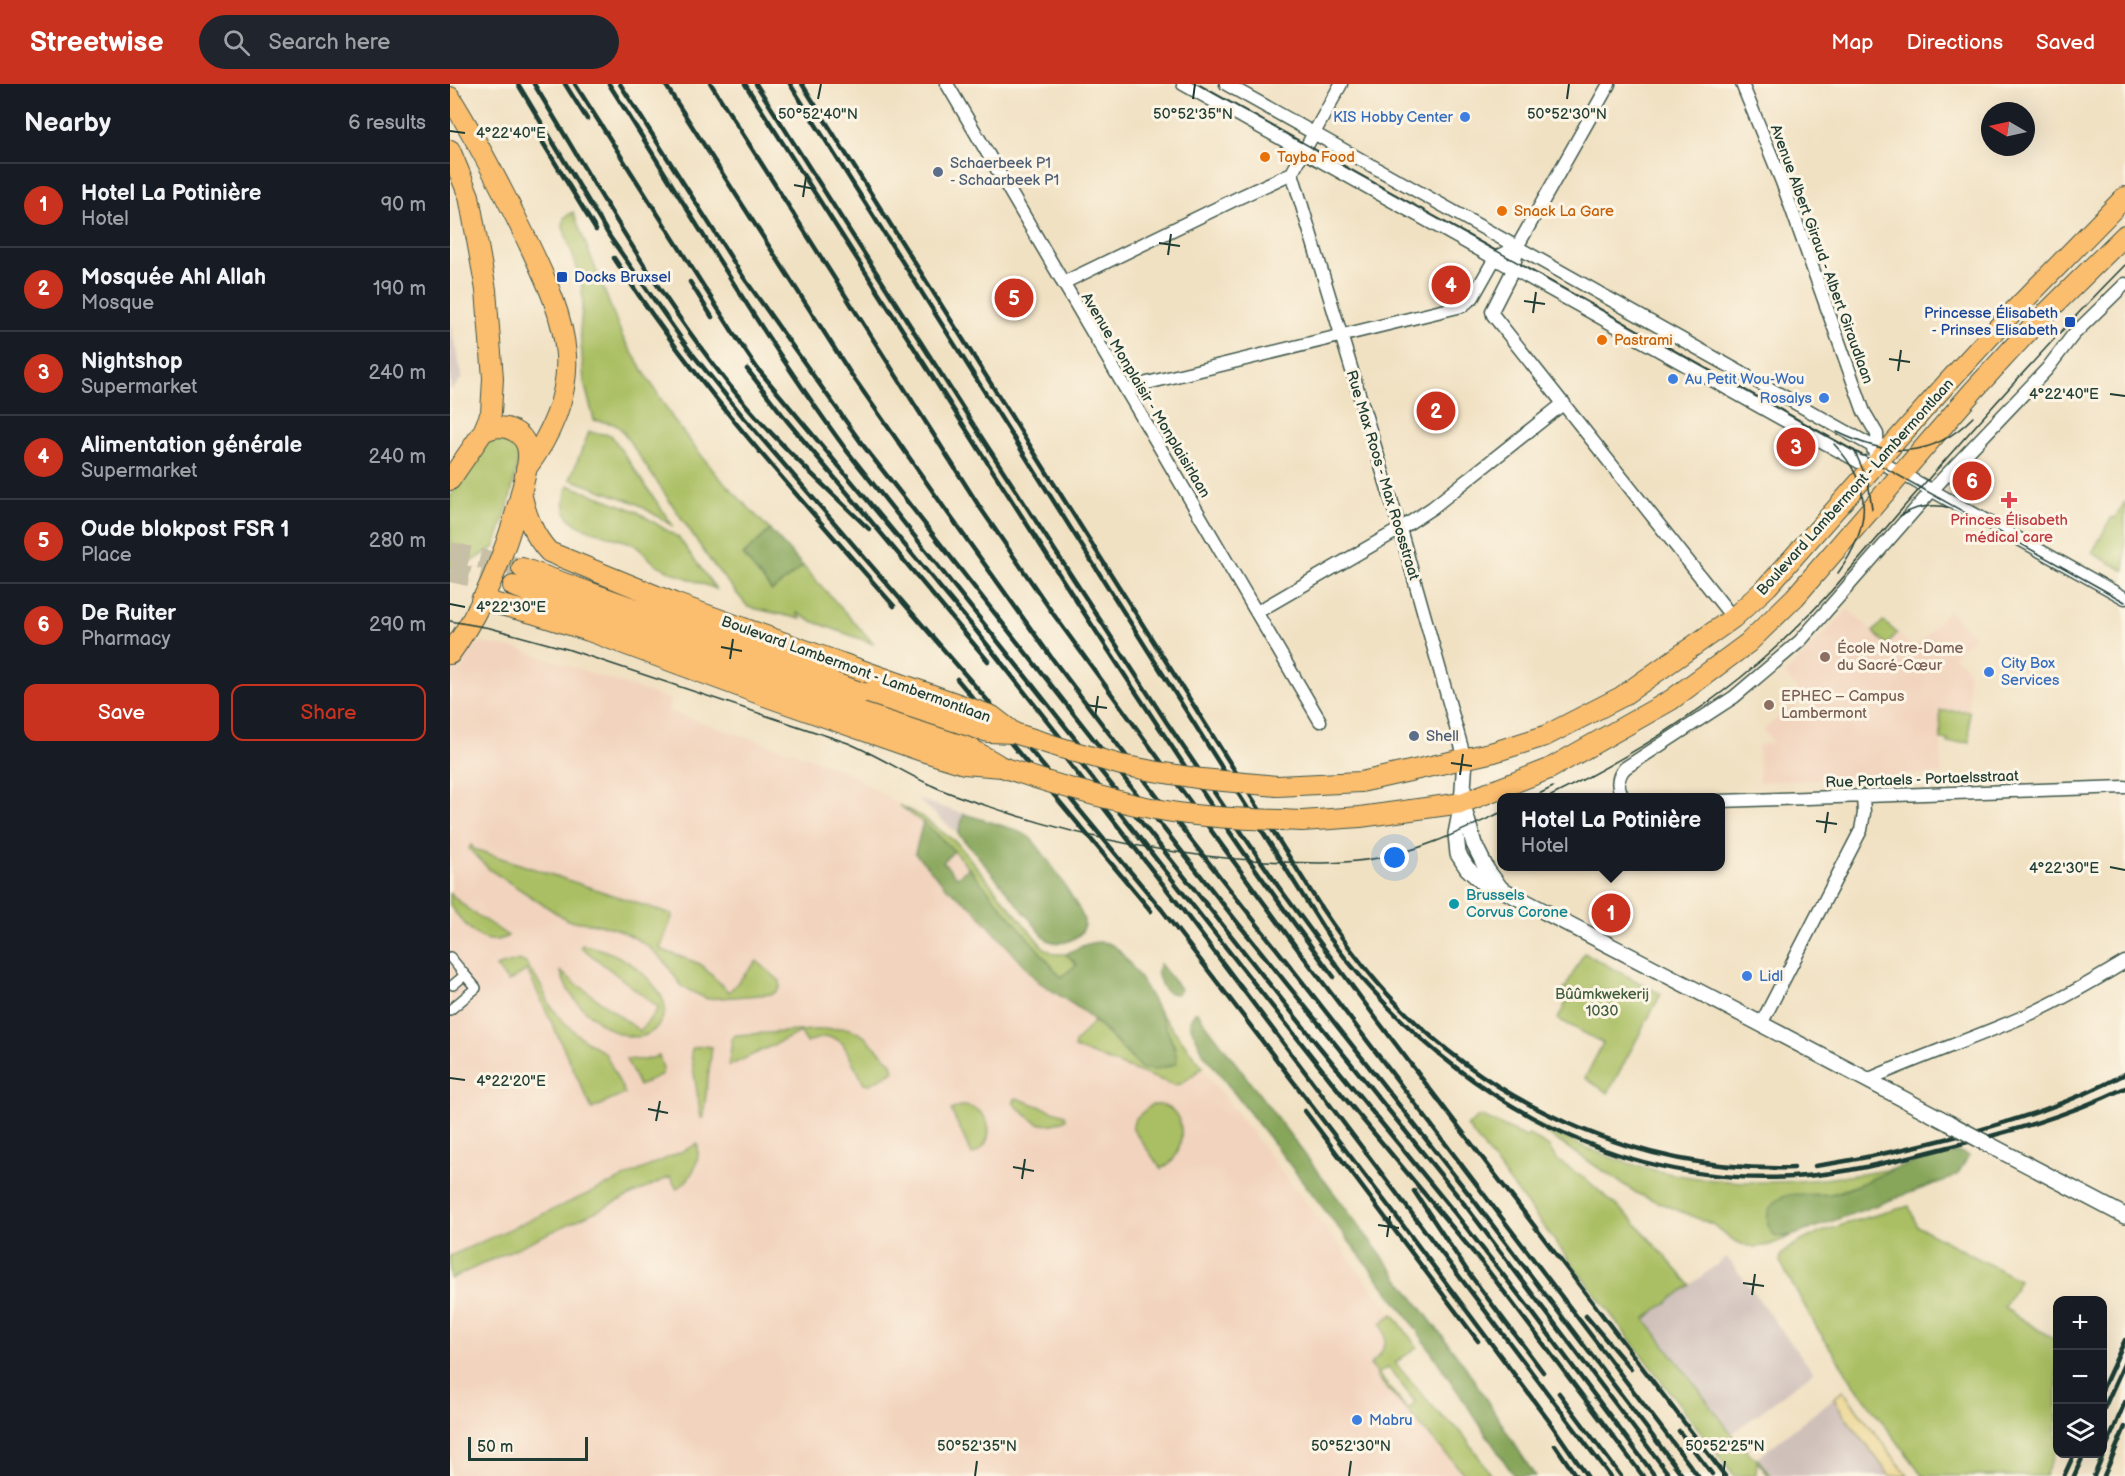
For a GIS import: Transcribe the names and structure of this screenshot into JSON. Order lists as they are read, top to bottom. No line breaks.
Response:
{"streets":{"main road":["Boulevard Lambermont - Lambermontlaan"],"street":["Avenue Albert Giraud - Albert Giraudlaan","Avenue Monplaisir - Monplaisirlaan","Rue Max Roos - Max Roosstraat","Rue Portaels - Portaelsstraat"]},"crossings":[["Avenue Albert Giraud - Albert Giraudlaan","Boulevard Lambermont - Lambermontlaan"],["Rue Max Roos - Max Roosstraat","Boulevard Lambermont - Lambermontlaan"]],"parks":["Bûûmkwekerij 1030"],"places":{"other":["KIS Hobby Center","Tayba Food","Schaerbeek P1 - Schaarbeek P1","Snack La Gare","Pastrami","Au Petit Wou-Wou","Rosalys","École Notre-Dame du Sacré-Cœur","City Box Services","EPHEC – Campus Lambermont","Shell","Brussels Corvus Corone","Lidl","Mabru"],"transit":["Docks Bruxsel","Princesse Élisabeth - Prinses Elisabeth"],"health":["Princes Élisabeth médical care"]},"scale_bar":"50 m","north":"left","page":{"header":"Streetwise","search":"Search here","nav":["Map","Directions","Saved"],"heading":["Nearby","6 results"],"list":[{"mark":"1","name":"Hotel La Potinière","note":"Hotel","value":"90 m"},{"mark":"2","name":"Mosquée Ahl Allah","note":"Mosque","value":"190 m"},{"mark":"3","name":"Nightshop","note":"Supermarket","value":"240 m"},{"mark":"4","name":"Alimentation générale","note":"Supermarket","value":"240 m"},{"mark":"5","name":"Oude blokpost FSR 1","note":"Place","value":"280 m"},{"mark":"6","name":"De Ruiter","note":"Pharmacy","value":"290 m"}],"pins":["4","5","2","3","6","1"],"buttons":["Save","Share"],"popup":["Hotel La Potinière","Hotel"],"map_buttons":["+","−"],"scale":"50 m"},"coordinates":["50°52'40\"N","50°52'35\"N","50°52'30\"N","4°22'40\"E","4°22'30\"E","4°22'20\"E","50°52'25\"N"]}
